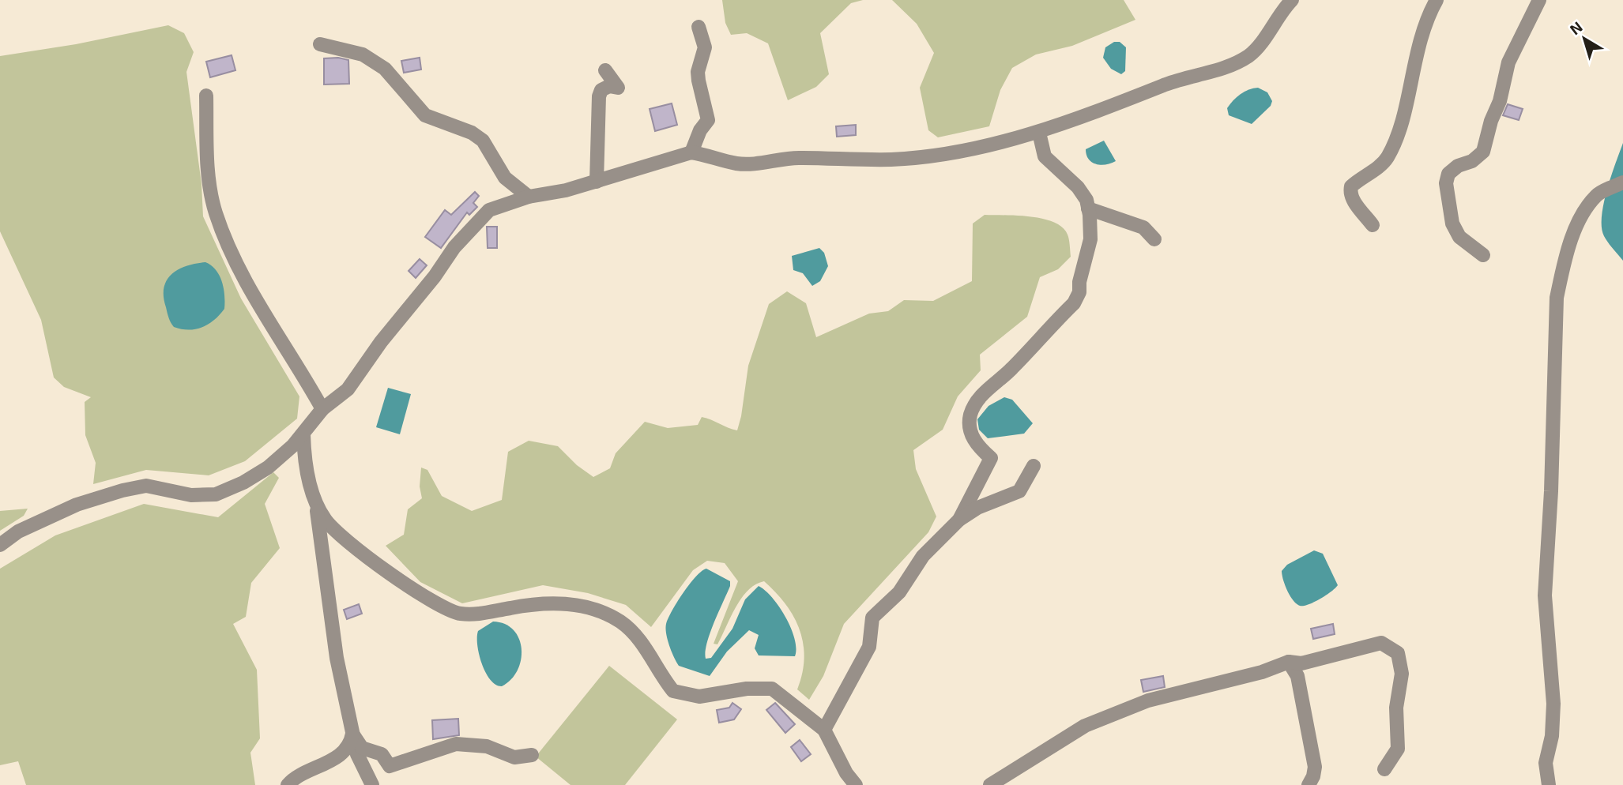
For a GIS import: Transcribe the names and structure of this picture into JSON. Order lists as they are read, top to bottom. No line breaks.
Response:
{"north":"top left"}
